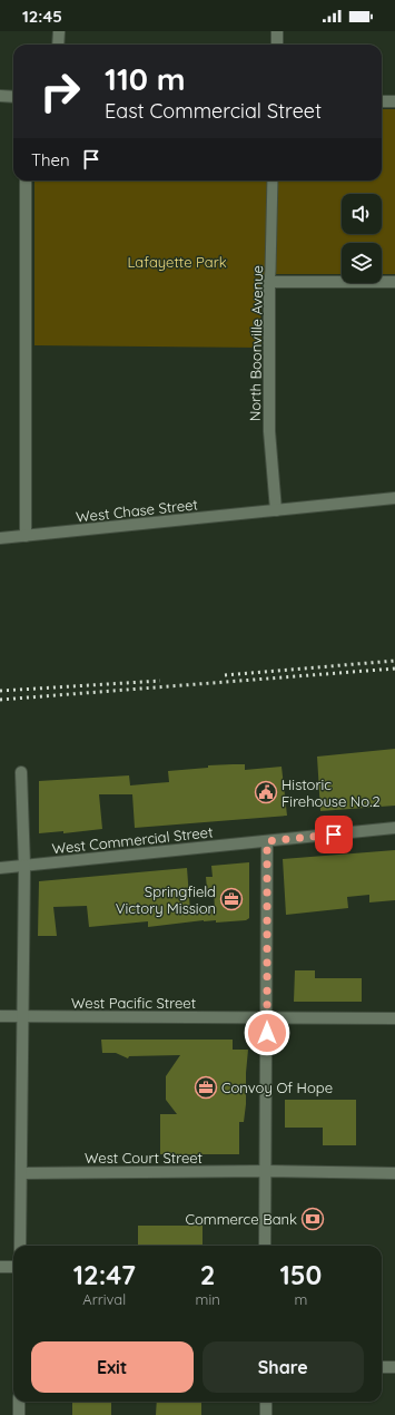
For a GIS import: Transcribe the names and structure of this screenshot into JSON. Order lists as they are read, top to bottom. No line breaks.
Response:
{"streets":{"street":["North Boonville Avenue","West Chase Street","West Commercial Street","West Pacific Street","West Court Street"]},"crossings":[["North Boonville Avenue","West Chase Street"]],"parks":["Lafayette Park"],"places":{"public building":["Historic Firehouse No.2"],"office":["Springfield Victory Mission","Convoy Of Hope"],"bank":["Commerce Bank"]},"page":{"status":"12:45","turn":["110 m","East Commercial Street"],"then":"Then","eta":["12:47","Arrival","2","min","150","m"],"buttons":["Exit","Share"]}}
